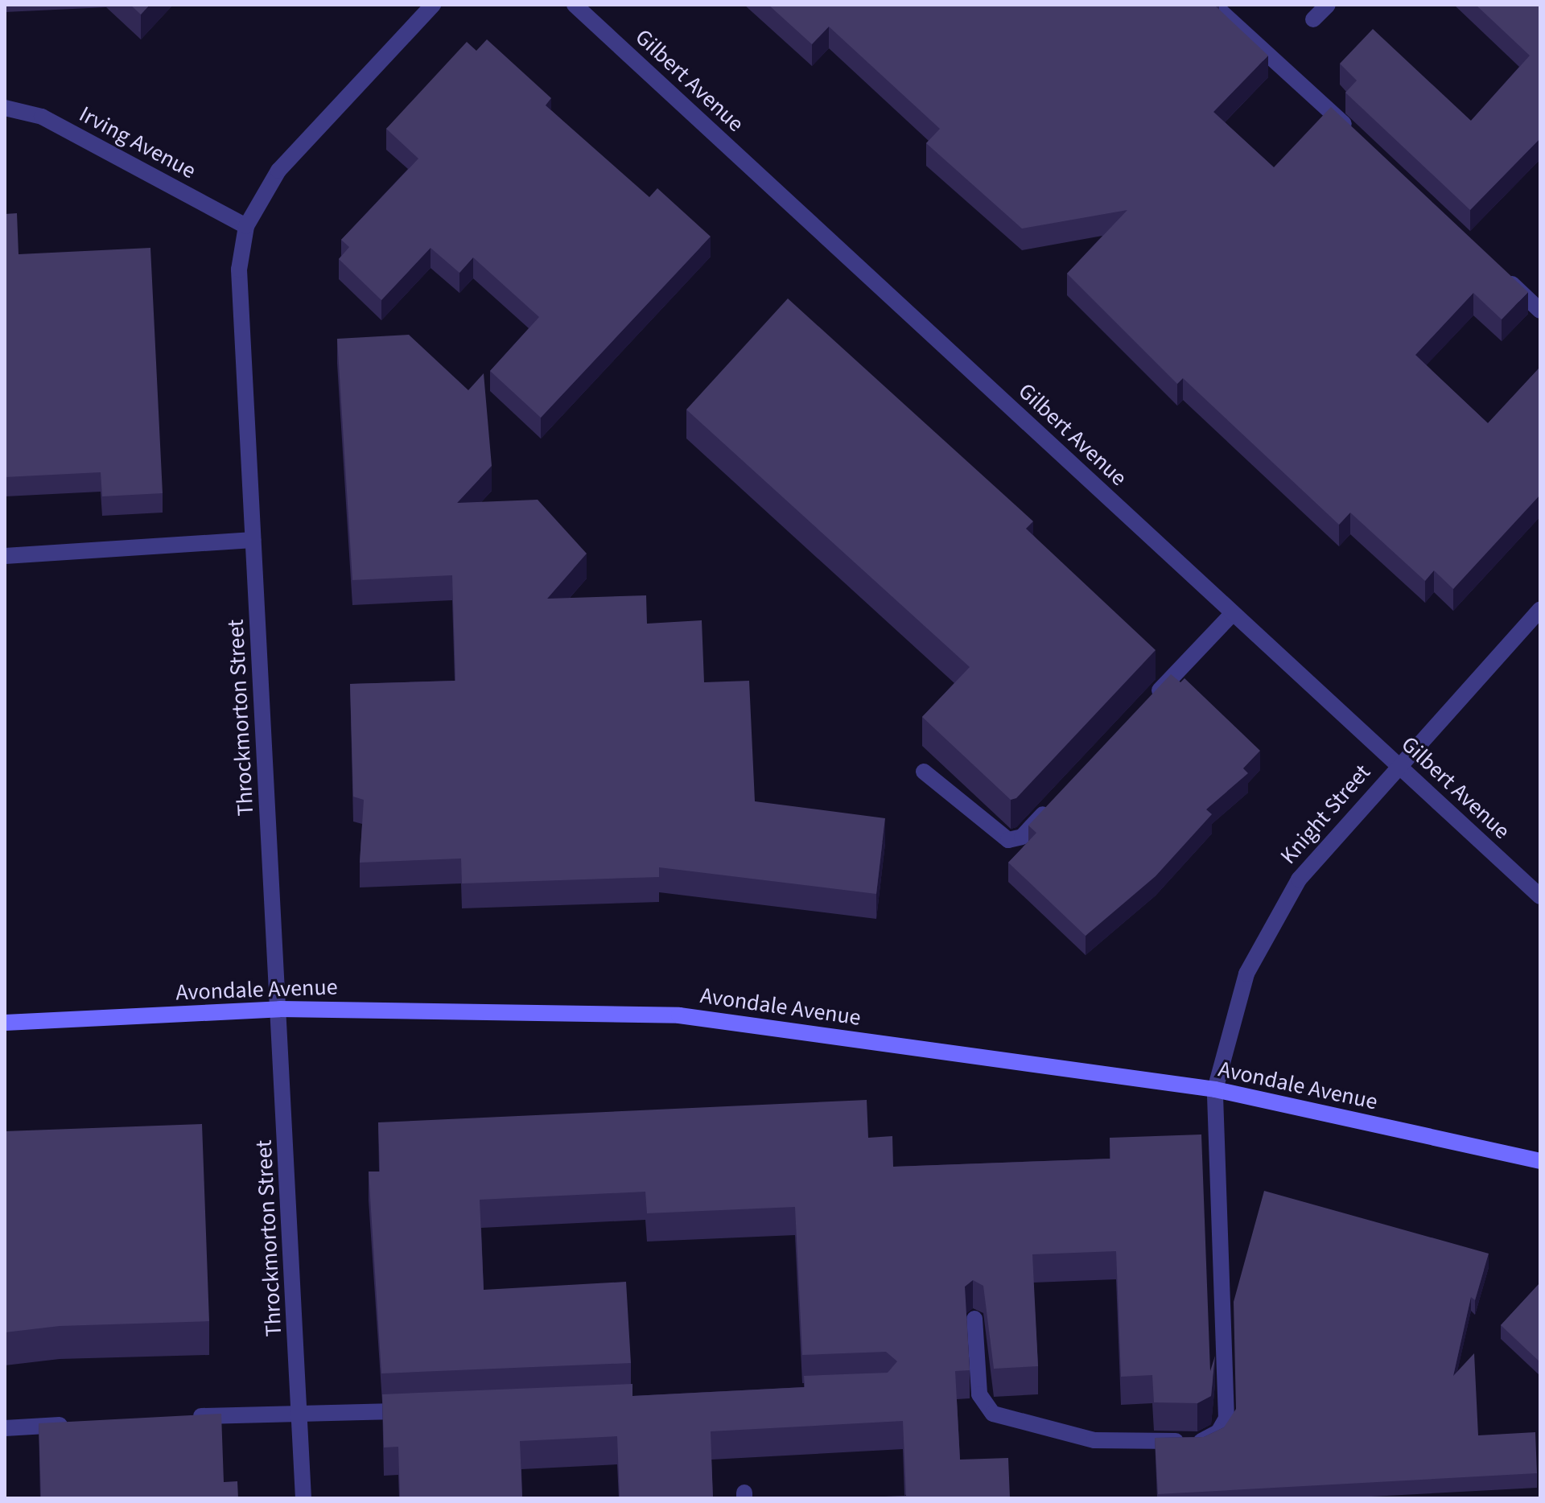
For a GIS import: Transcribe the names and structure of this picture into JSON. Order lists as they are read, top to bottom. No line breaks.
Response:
{"streets":{"main road":["Avondale Avenue"],"street":["Gilbert Avenue","Irving Avenue","Throckmorton Street","Knight Street"]},"crossings":[["Gilbert Avenue","Knight Street"],["Irving Avenue","Throckmorton Street"],["Throckmorton Street","Avondale Avenue"],["Knight Street","Avondale Avenue"]]}
